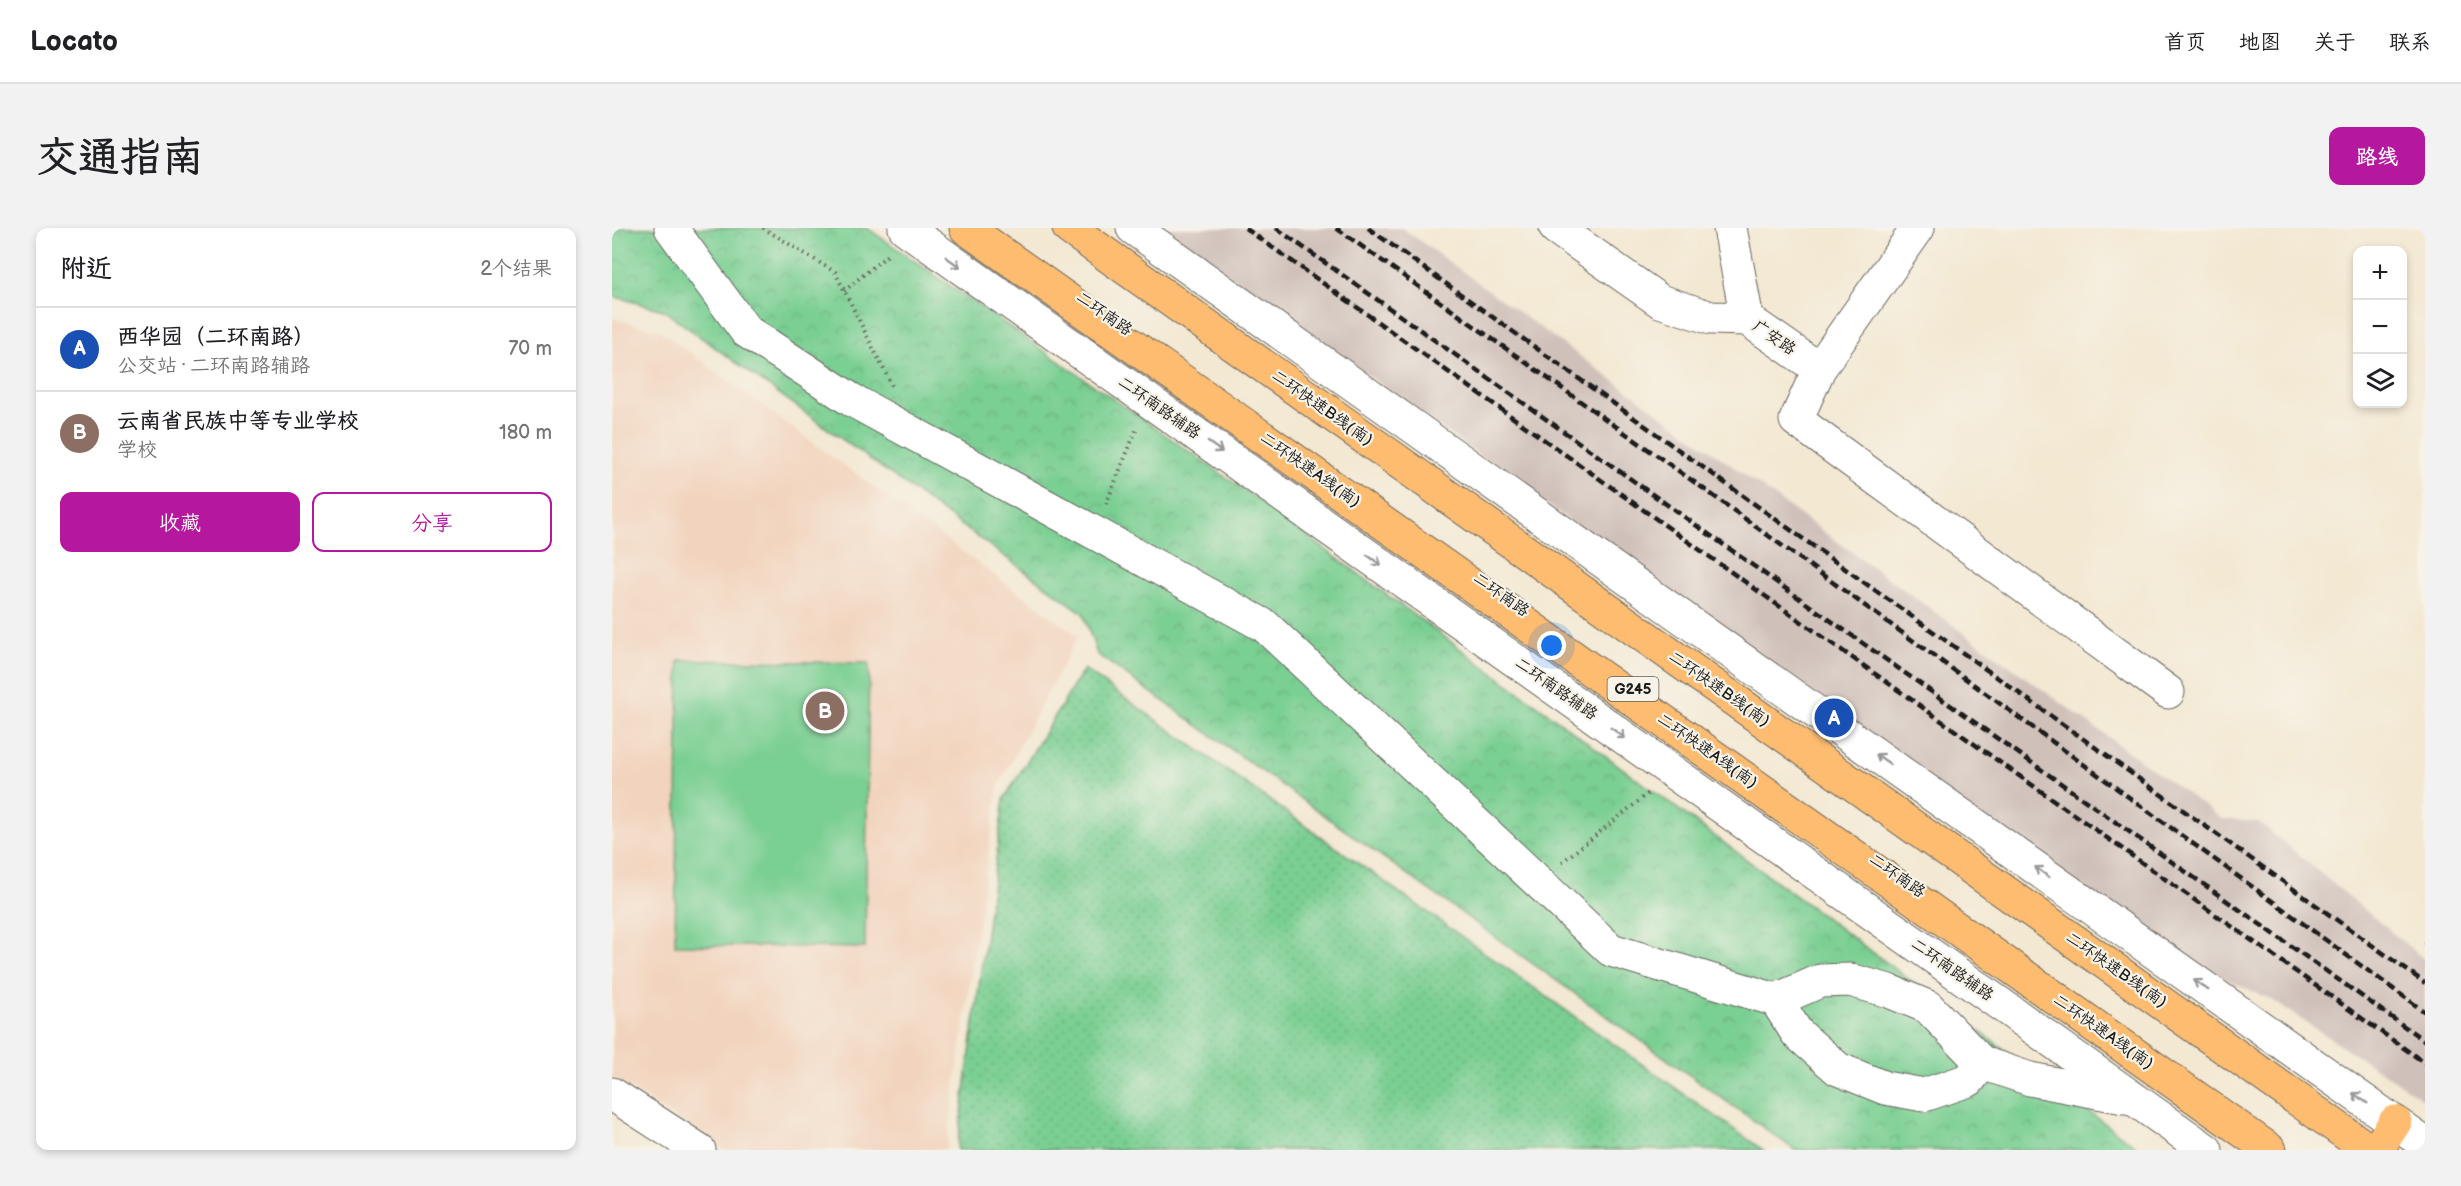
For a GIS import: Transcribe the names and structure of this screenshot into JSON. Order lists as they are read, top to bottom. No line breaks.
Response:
{"streets":{"main road":["二环南路","二环快速B线(南)","二环快速A线(南)","G245"],"street":["广安路","二环南路辅路"]},"page":{"header":"Locato","nav":["首页","地图","关于","联系"],"buttons":["路线",["收藏","分享"]],"title":"交通指南","heading":["附近","2个结果"],"map_buttons":["+","−"],"list":[{"mark":"A","name":"西华园（二环南路）","note":"公交站 · 二环南路辅路","value":"70 m"},{"mark":"B","name":"云南省民族中等专业学校","note":"学校","value":"180 m"}],"pins":["B","A"]}}
